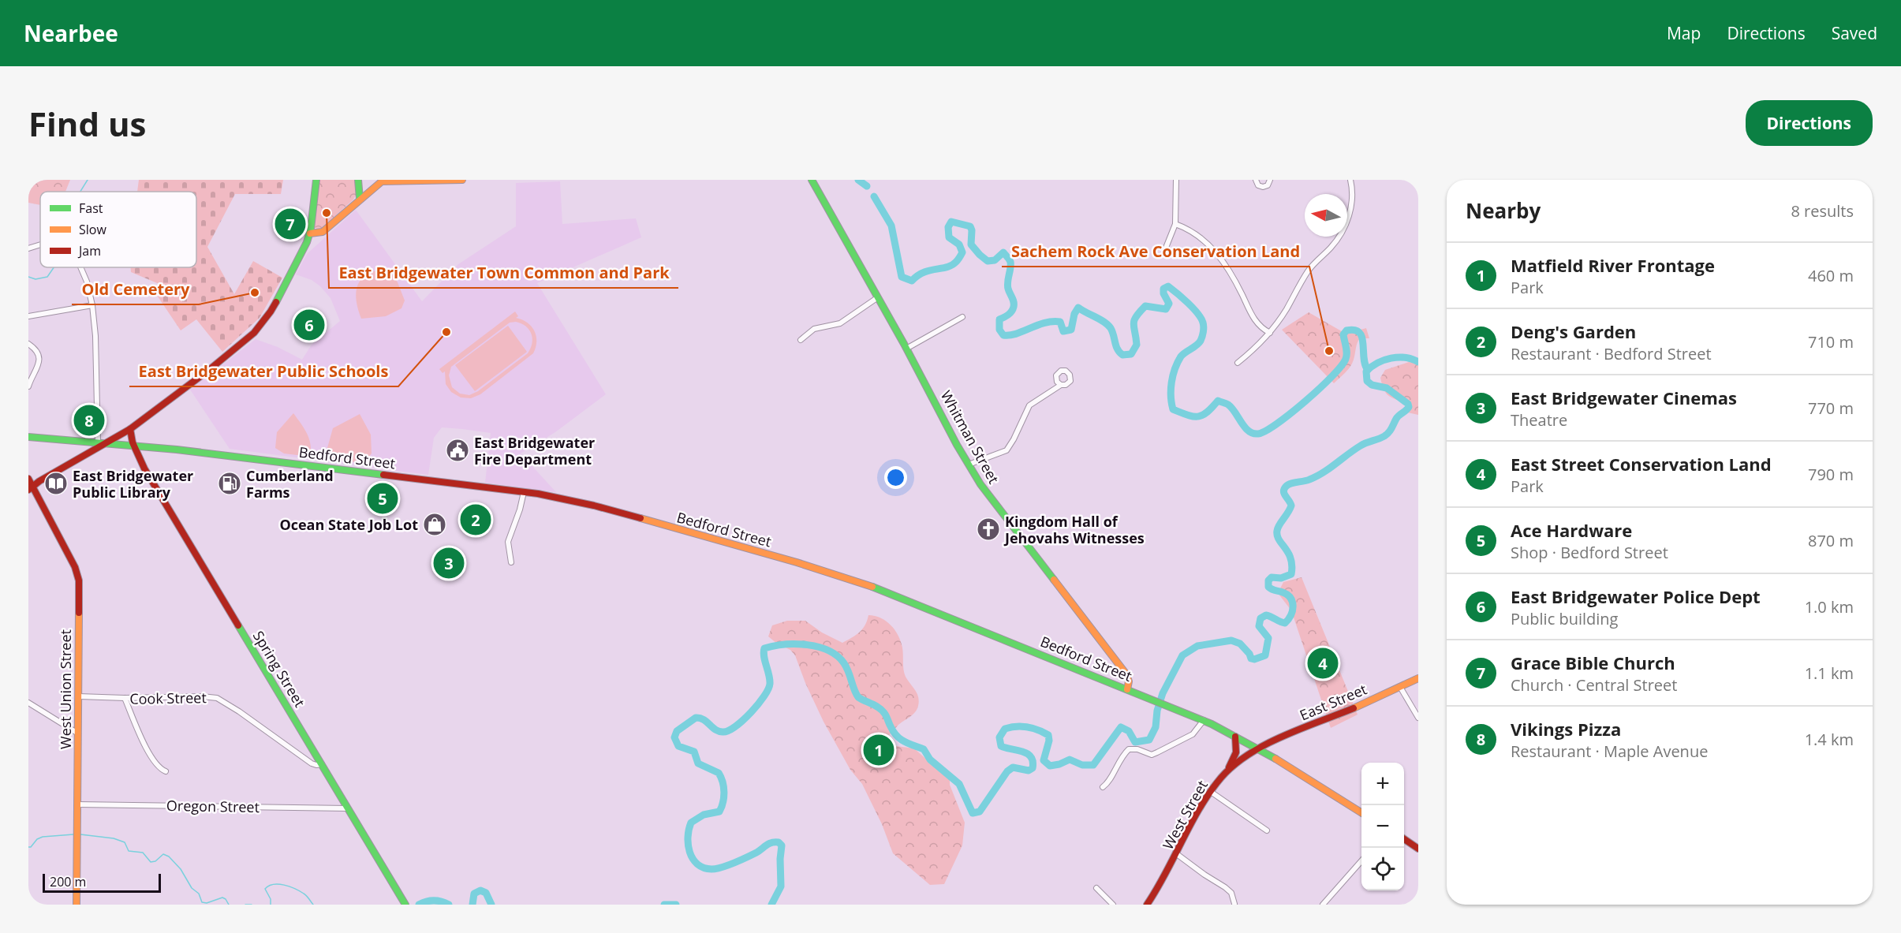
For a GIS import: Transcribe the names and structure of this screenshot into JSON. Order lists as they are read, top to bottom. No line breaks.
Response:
{"streets":{"main road":["Whitman Street","Bedford Street","Spring Street","West Union Street","East Street","West Street"],"street":["Cook Street","Oregon Street"]},"crossings":[["Whitman Street","Bedford Street"],["Bedford Street","Spring Street"],["Bedford Street","East Street"],["Bedford Street","West Street"],["Spring Street","Cook Street"],["Spring Street","Oregon Street"],["West Union Street","Cook Street"],["West Union Street","Oregon Street"],["East Street","West Street"]],"places":{"other":["East Bridgewater Town Common and Park","Old Cemetery","East Bridgewater Public Schools","Sachem Rock Ave Conservation Land"],"public building":["East Bridgewater Fire Department"],"library":["East Bridgewater Public Library"],"fuel station":["Cumberland Farms"],"shop":["Ocean State Job Lot"],"church":["Kingdom Hall of Jehovahs Witnesses"]},"legend":["Fast","Slow","Jam"],"scale_bar":"200 m","north":"left","page":{"header":"Nearbee","nav":["Map","Directions","Saved"],"buttons":"Directions","title":"Find us","heading":["Nearby","8 results"],"pins":["7","6","8","5","2","3","4","1"],"list":[{"mark":"1","name":"Matfield River Frontage","note":"Park","value":"460 m"},{"mark":"2","name":"Deng's Garden","note":"Restaurant · Bedford Street","value":"710 m"},{"mark":"3","name":"East Bridgewater Cinemas","note":"Theatre","value":"770 m"},{"mark":"4","name":"East Street Conservation Land","note":"Park","value":"790 m"},{"mark":"5","name":"Ace Hardware","note":"Shop · Bedford Street","value":"870 m"},{"mark":"6","name":"East Bridgewater Police Dept","note":"Public building","value":"1.0 km"},{"mark":"7","name":"Grace Bible Church","note":"Church · Central Street","value":"1.1 km"},{"mark":"8","name":"Vikings Pizza","note":"Restaurant · Maple Avenue","value":"1.4 km"}],"map_buttons":["+","−"],"scale":"200 m"}}
